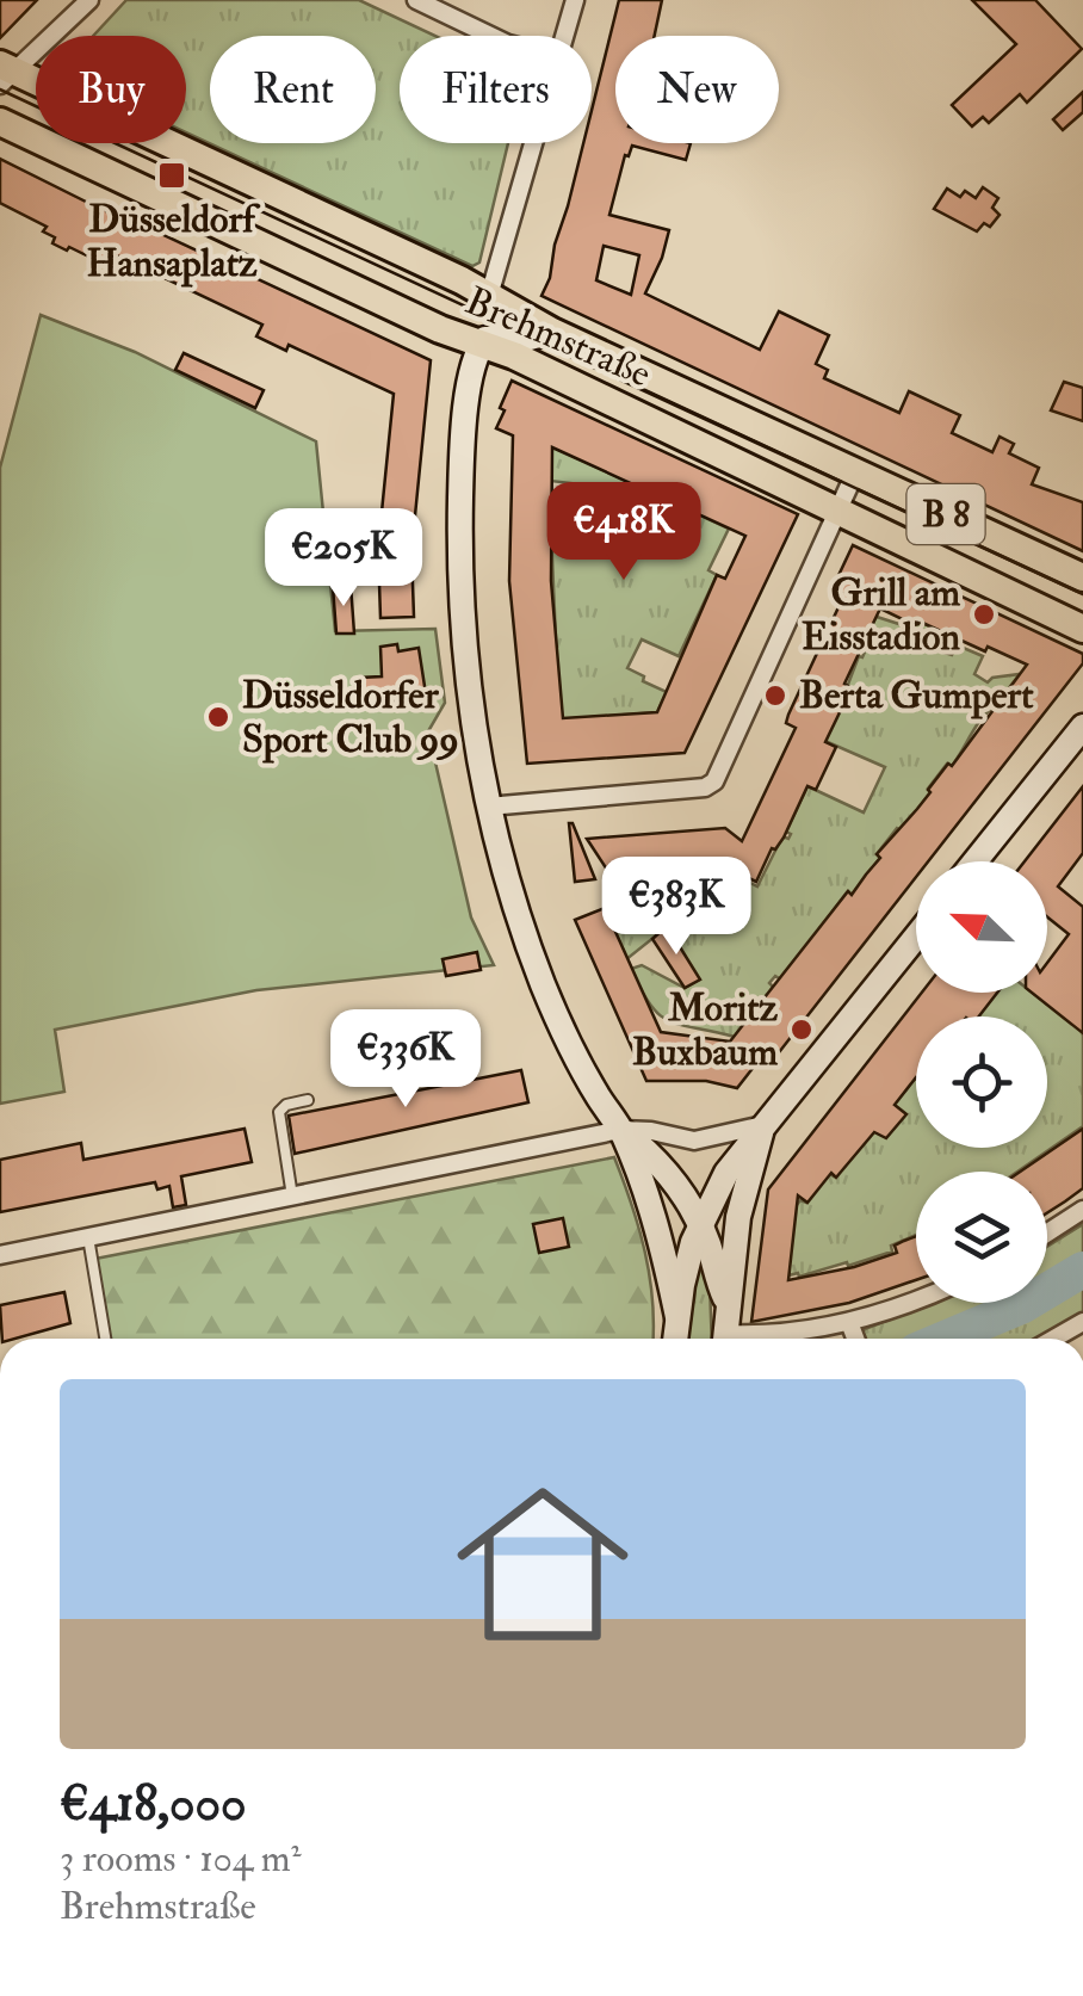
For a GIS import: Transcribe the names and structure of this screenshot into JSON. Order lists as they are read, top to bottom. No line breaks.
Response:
{"streets":{"main road":["Brehmstraße","B 8"]},"places":{"transit":["Düsseldorf Hansaplatz"],"other":["Grill am Eisstadion","Berta Gumpert","Düsseldorfer Sport Club 99","Moritz Buxbaum"]},"north":"top left","page":{"chip":["Buy","Rent","Filters","New"],"price":["€418K","€205K","€383K","€336K"],"list":[{"name":"€418,000","note":"3 rooms · 104 m² · Brehmstraße"}]}}
